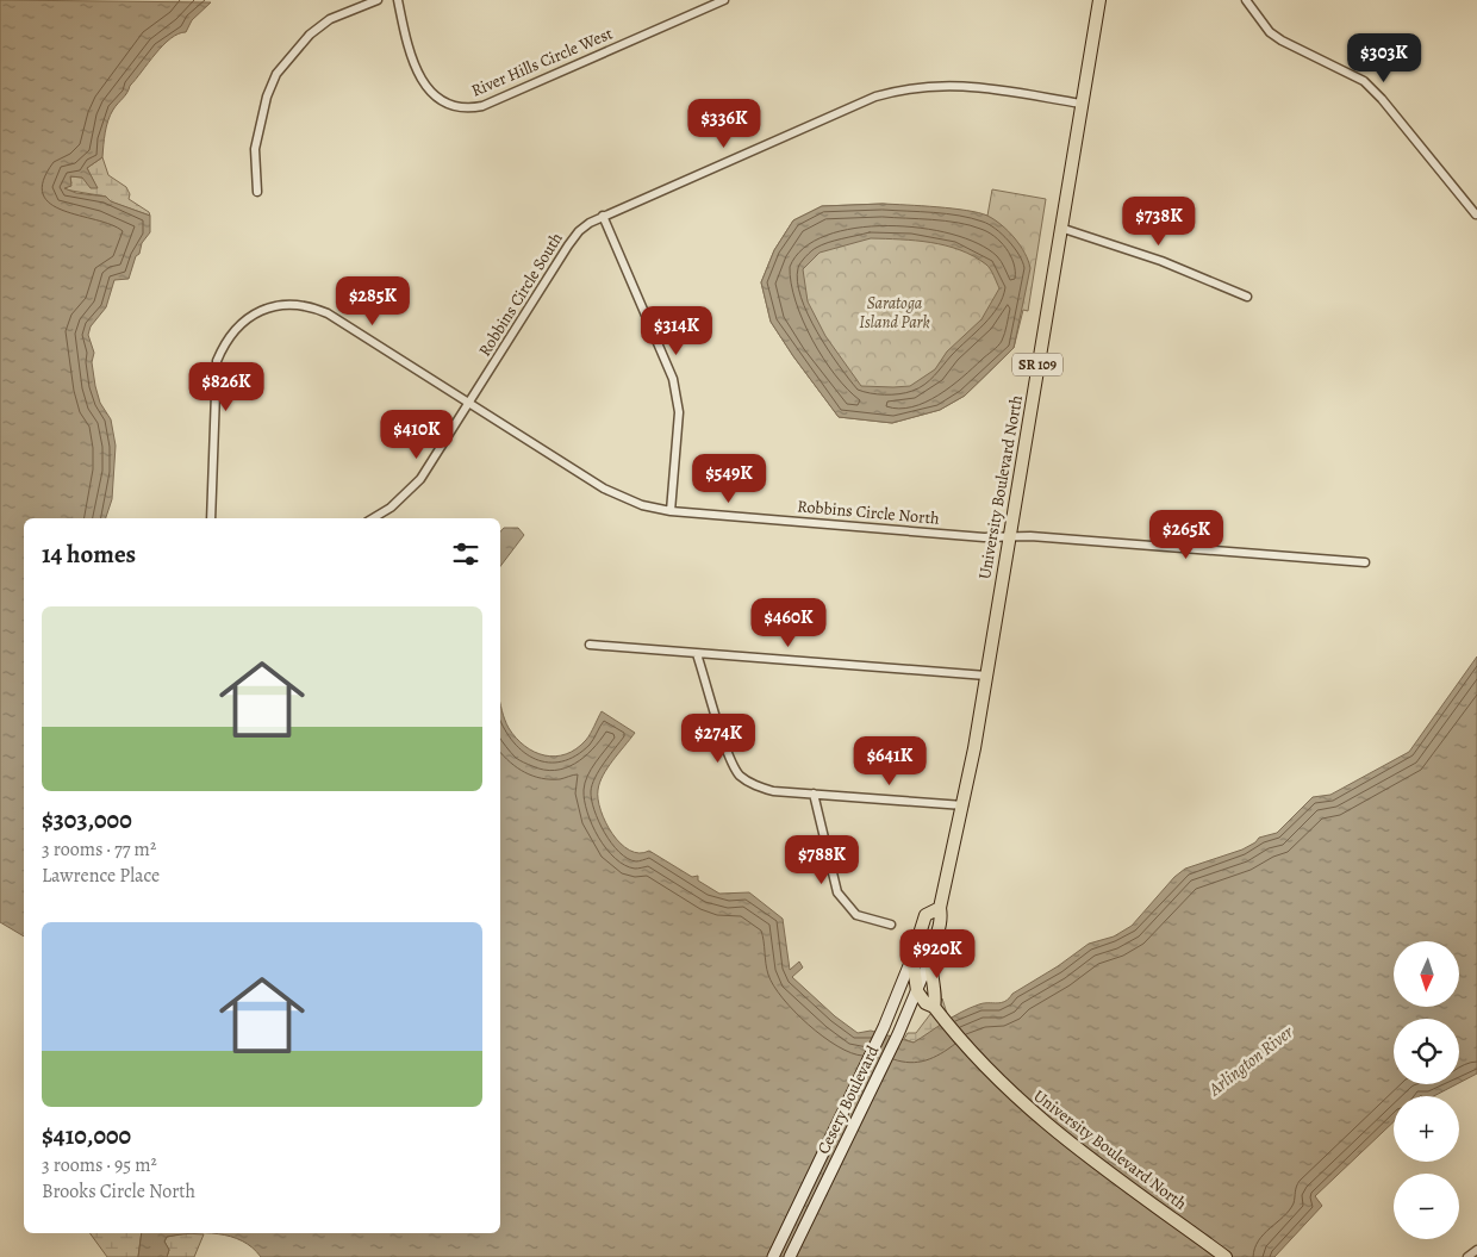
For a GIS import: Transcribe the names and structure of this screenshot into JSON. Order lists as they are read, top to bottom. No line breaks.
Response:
{"streets":{"main road":["SR 109","University Boulevard North","Cesery Boulevard"],"street":["River Hills Circle West","Robbins Circle South","Robbins Circle North"]},"crossings":[["Robbins Circle South","University Boulevard North"],["Robbins Circle South","Robbins Circle North"],["University Boulevard North","Robbins Circle North"],["University Boulevard North","Cesery Boulevard"]],"water":["Arlington River"],"parks":["Saratoga Island Park"],"north":"bottom","page":{"price":["$303K","$336K","$738K","$285K","$314K","$826K","$410K","$549K","$265K","$460K","$274K","$641K","$788K","$920K"],"heading":"14 homes","list":[{"name":"$303,000","note":"3 rooms · 77 m² · Lawrence Place"},{"name":"$410,000","note":"3 rooms · 95 m² · Brooks Circle North"}],"map_buttons":["+","−"]}}
